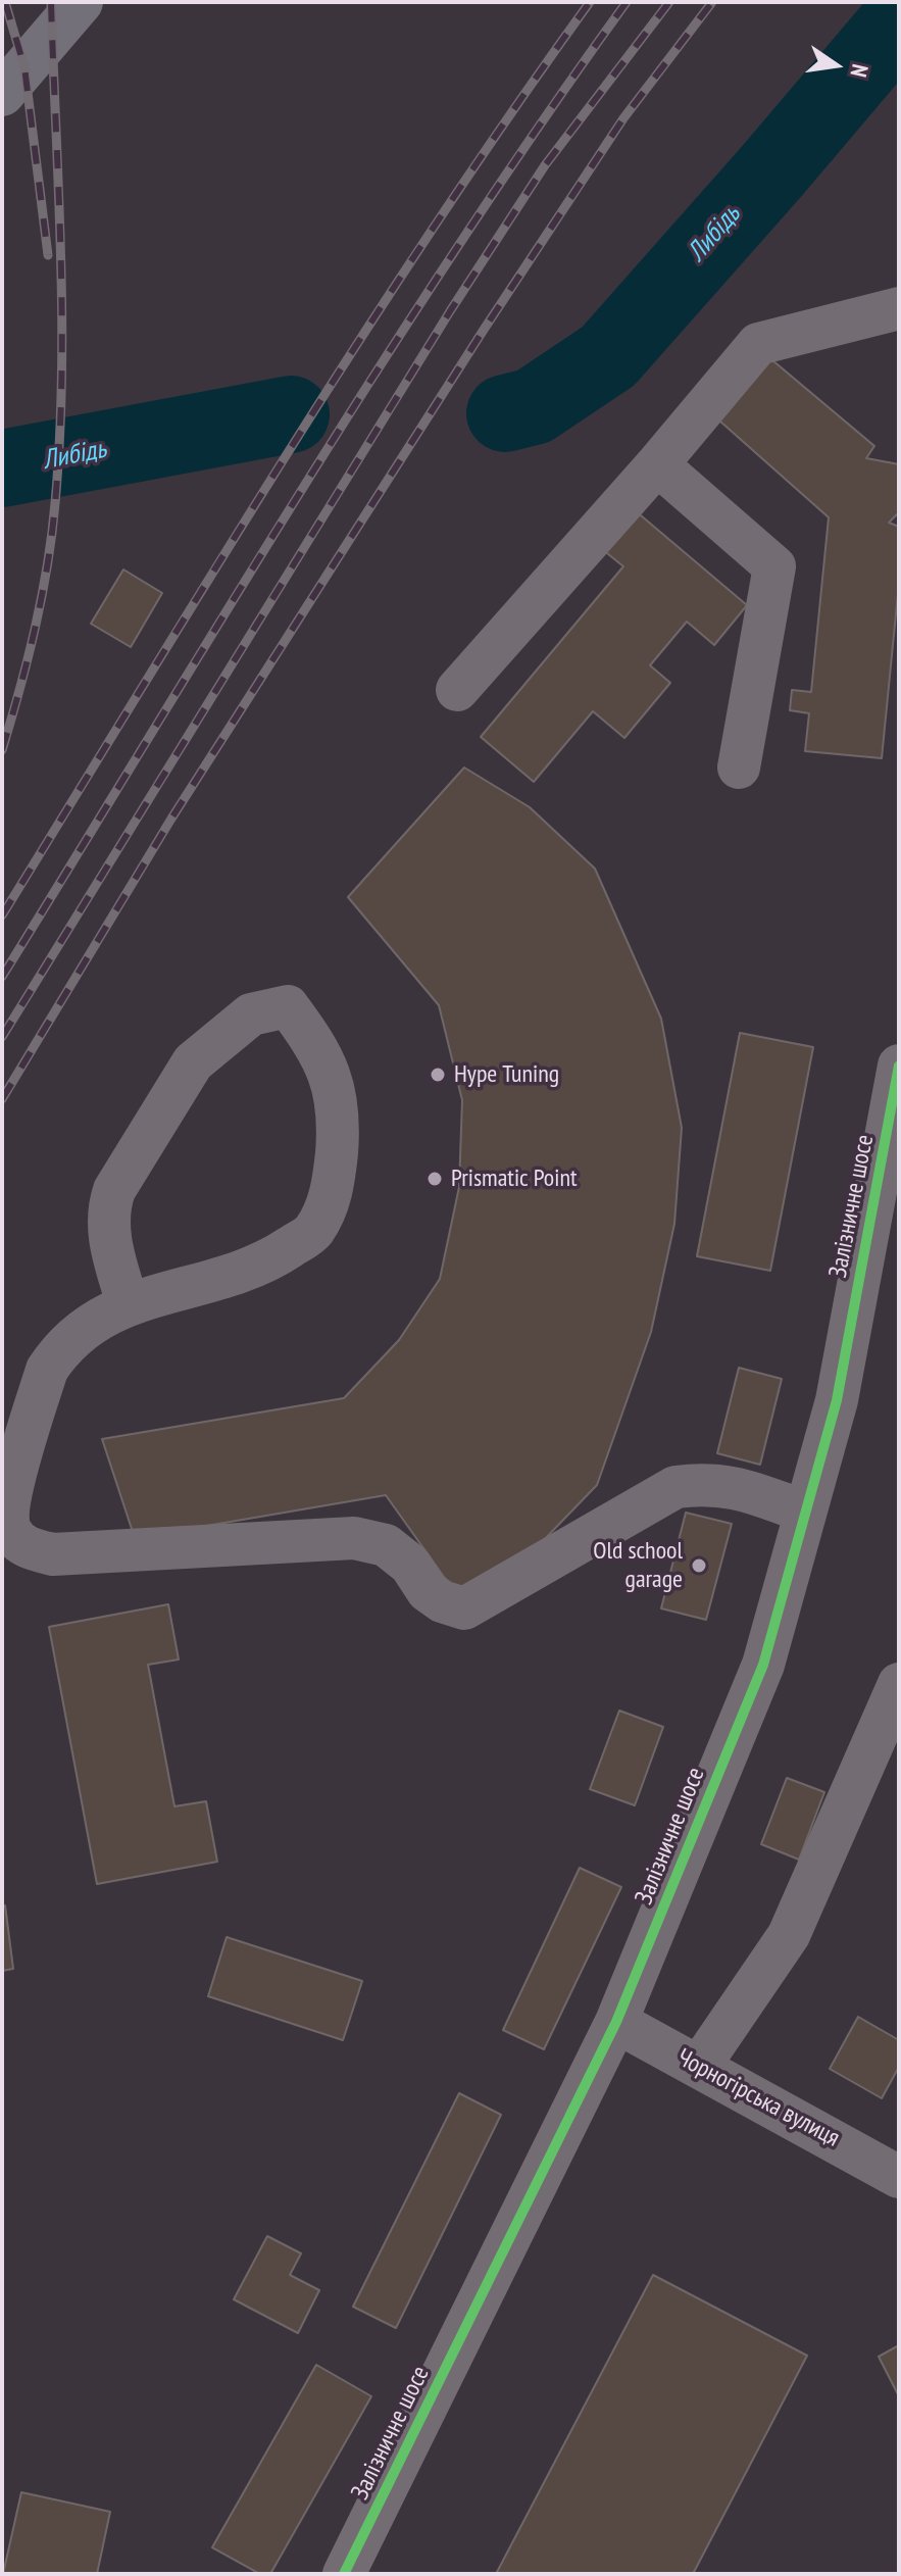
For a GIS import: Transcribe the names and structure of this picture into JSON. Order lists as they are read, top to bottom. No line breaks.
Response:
{"streets":{"street":["Залізничне шосе","Чорногірська вулиця"]},"crossings":[["Залізничне шосе","Чорногірська вулиця"]],"water":["Либідь"],"places":["Hype Tuning","Prismatic Point","Old school garage"],"north":"right"}
